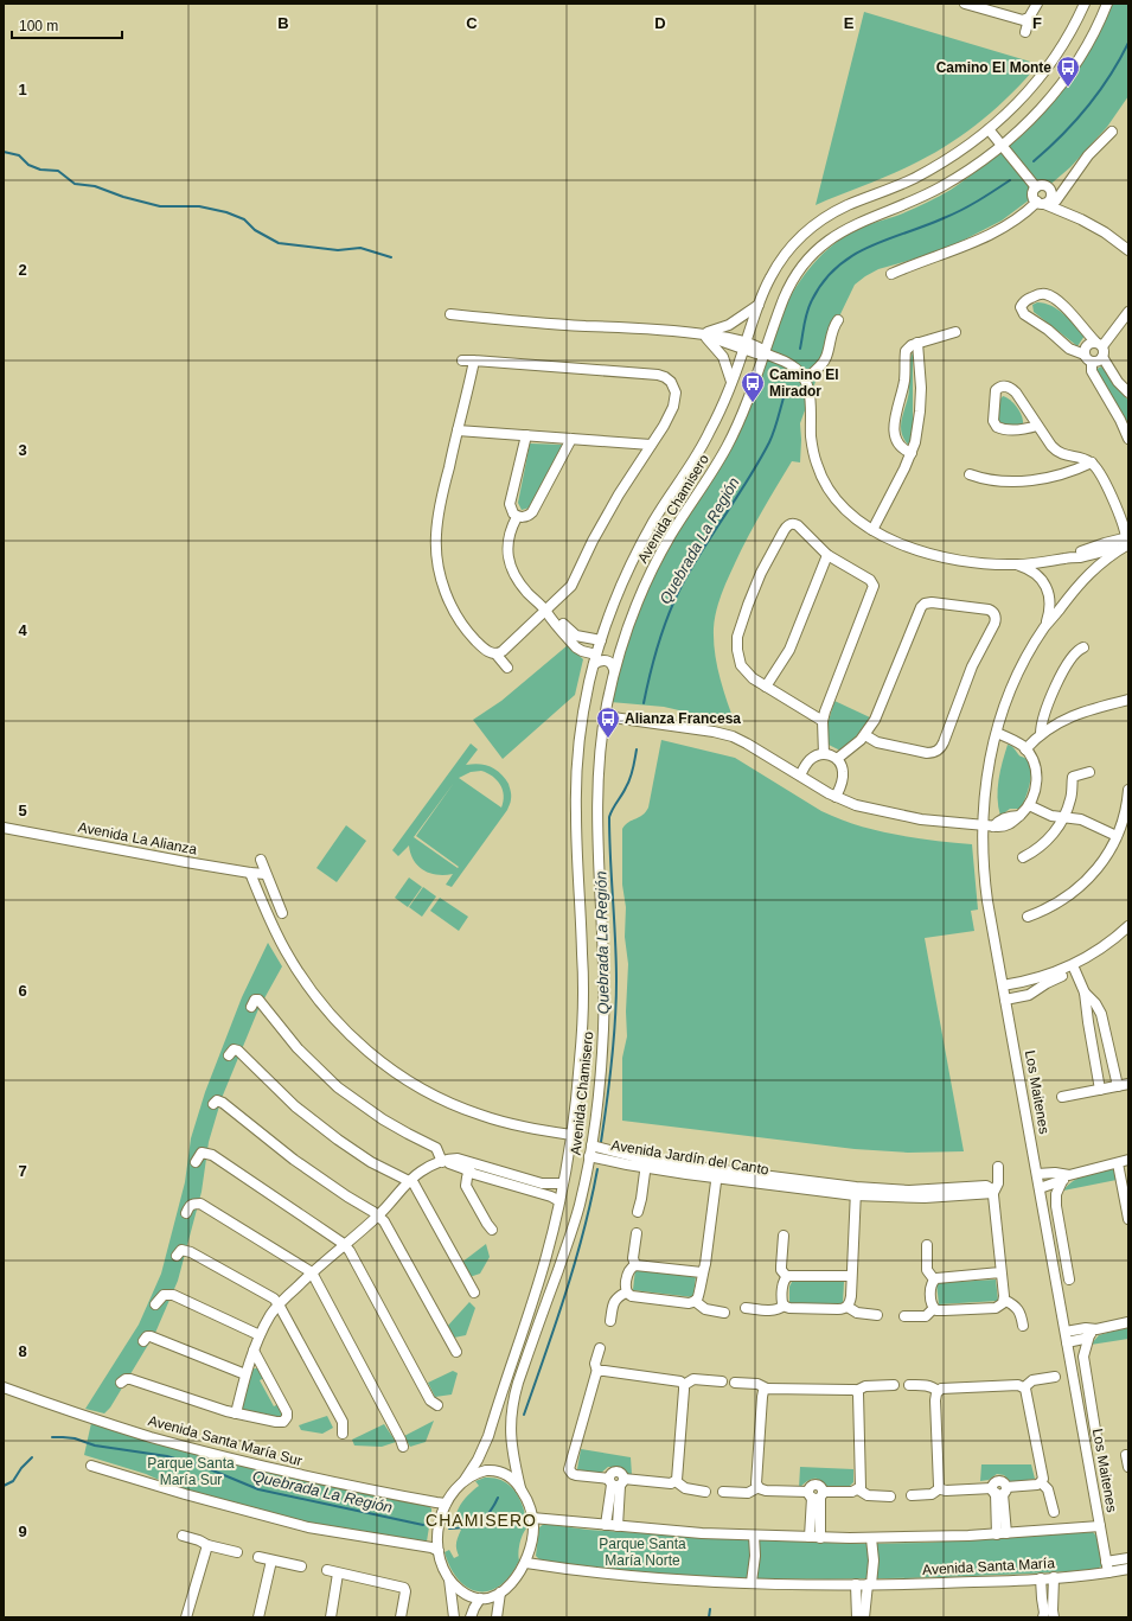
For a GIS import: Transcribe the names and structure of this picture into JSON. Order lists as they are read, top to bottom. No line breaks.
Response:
{"streets":{"street":["Avenida Chamisero","Avenida La Alianza","Los Maitenes","Avenida Jardín del Canto","Avenida Santa María Sur","Avenida Santa María"]},"crossings":[["Avenida Chamisero","Avenida Jardín del Canto"],["Avenida Chamisero","Avenida Santa María Sur"],["Avenida Chamisero","Avenida Santa María"],["Los Maitenes","Avenida Santa María"],["Avenida Santa María Sur","Avenida Santa María"]],"districts":["CHAMISERO"],"water":["Quebrada La Región"],"parks":["Parque Santa María Sur","Parque Santa María Norte"],"places":{"bus stop":["Camino El Monte","Camino El Mirador","Alianza Francesa"]},"scale_bar":"100 m","grid":{"columns":["B","C","D","E","F"],"rows":["1","2","3","4","5","6","7","8","9"]}}
